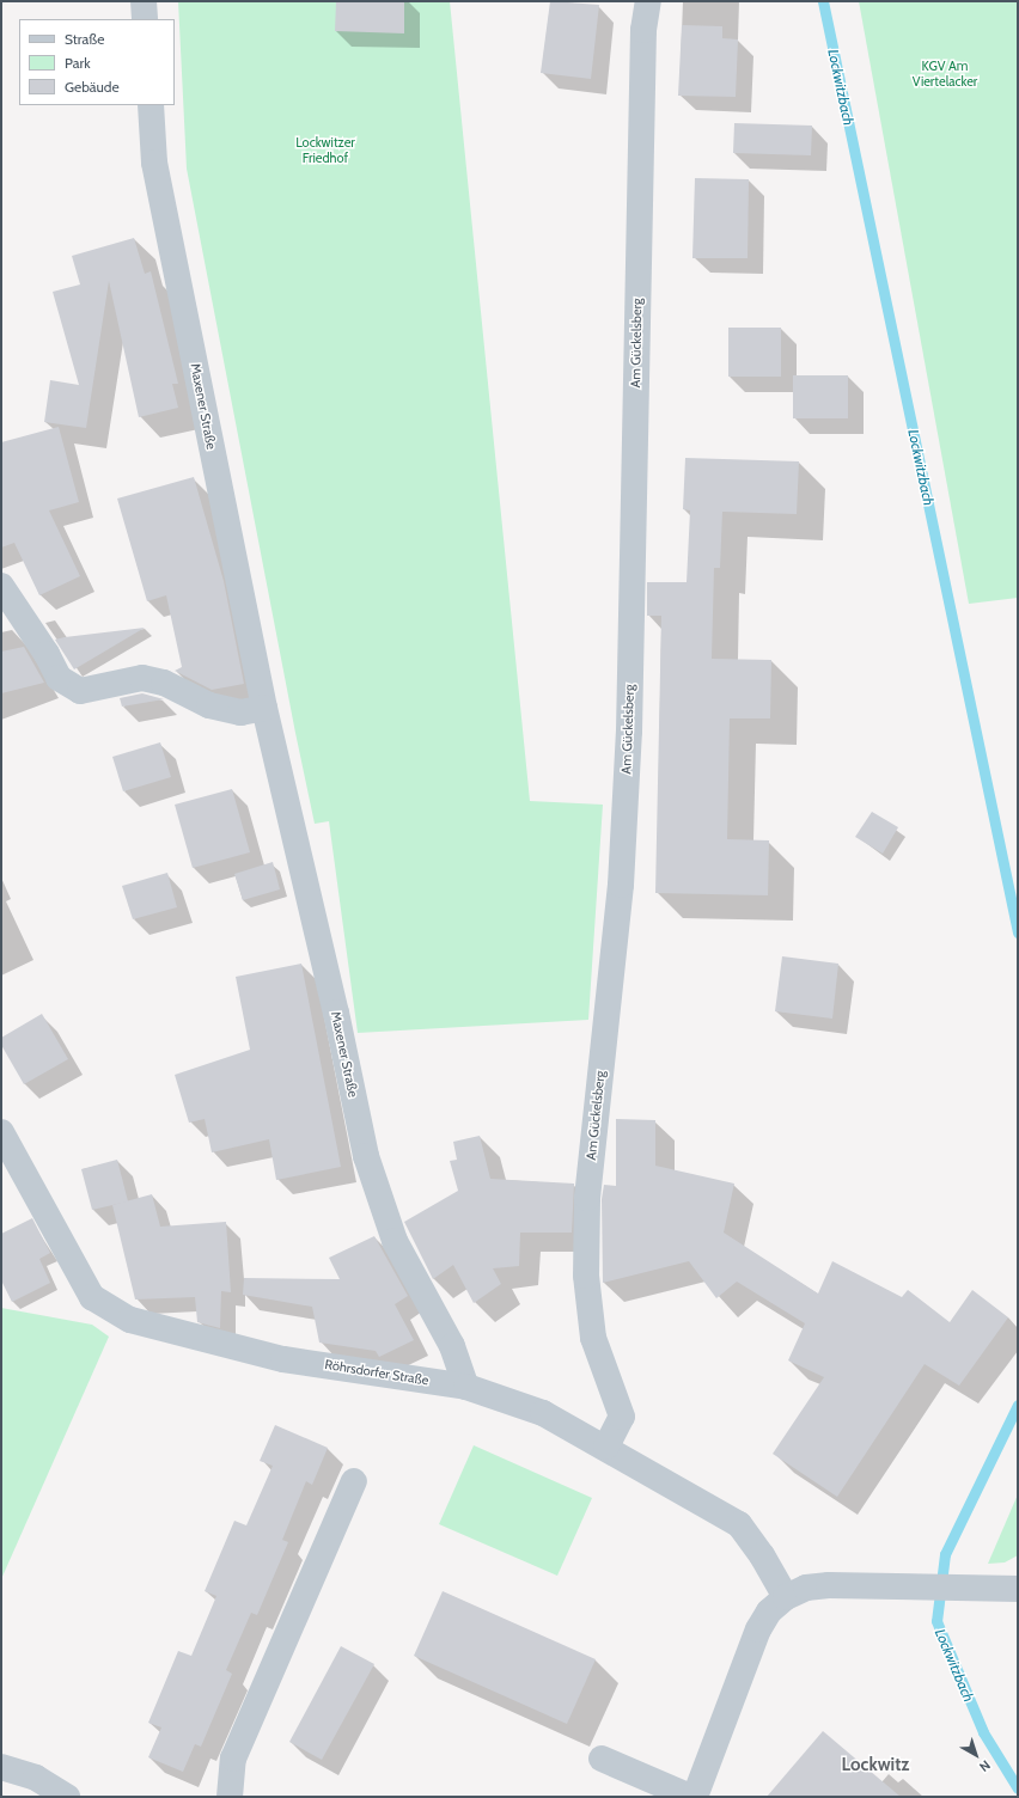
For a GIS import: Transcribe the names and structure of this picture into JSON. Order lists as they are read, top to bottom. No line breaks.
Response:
{"streets":{"street":["Am Gückelsberg","Maxener Straße","Röhrsdorfer Straße"]},"crossings":[["Am Gückelsberg","Röhrsdorfer Straße"],["Maxener Straße","Röhrsdorfer Straße"]],"districts":["Lockwitz"],"water":["Lockwitzbach"],"parks":["KGV Am Viertelacker","Lockwitzer Friedhof"],"legend":["Straße","Park","Gebäude"],"north":"bottom right"}
